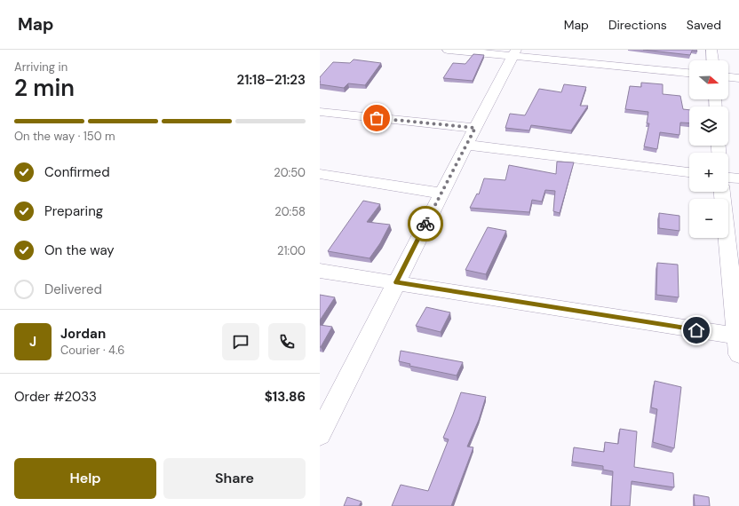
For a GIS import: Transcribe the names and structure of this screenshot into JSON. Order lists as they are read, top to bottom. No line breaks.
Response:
{"north":"right","page":{"header":"Map","nav":["Map","Directions","Saved"],"heading":["2 min","Arriving in","21:18–21:23"],"panel":["Jordan","Courier · 4.6","Order #2033","$13.86"],"map_buttons":["+","−"],"bar":"On the way · 150 m","list":[["Confirmed","20:50"],["Preparing","20:58"],["On the way","21:00"],"Delivered"],"round":"J","buttons":["Help","Share"]}}
